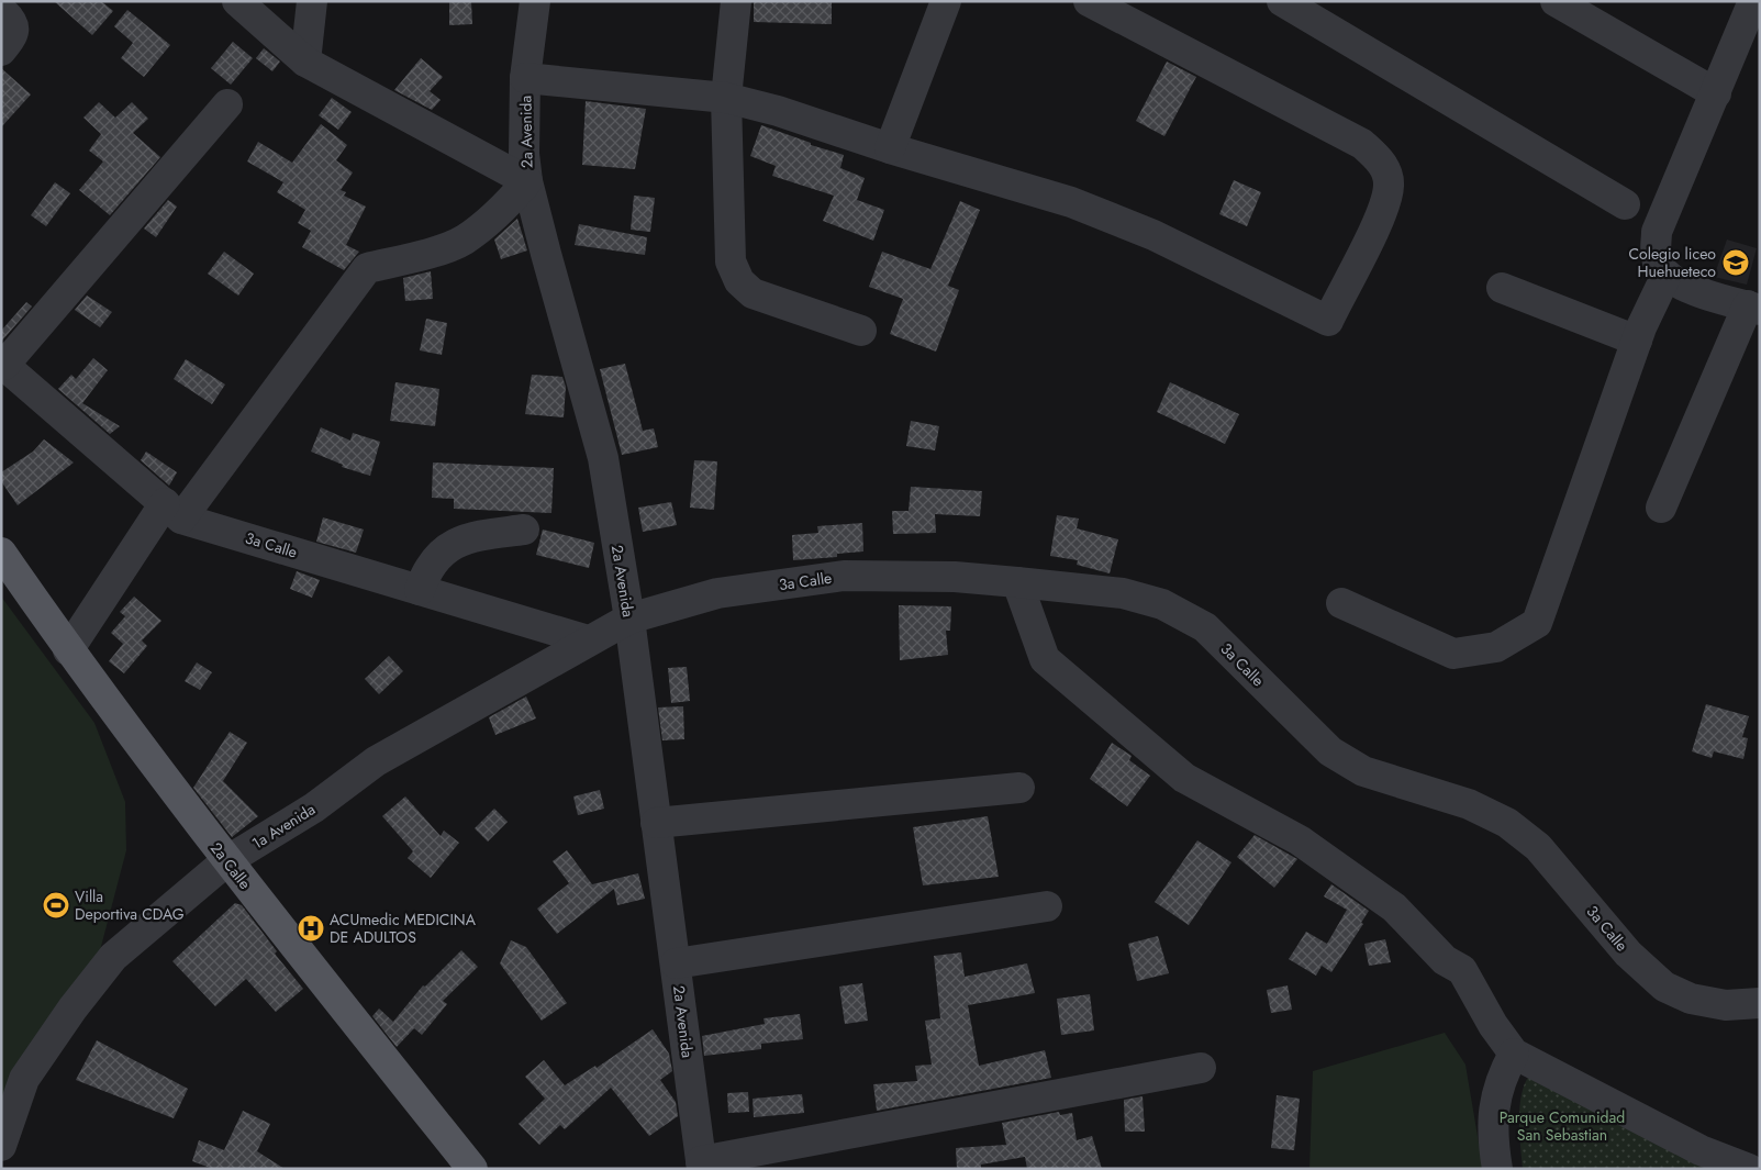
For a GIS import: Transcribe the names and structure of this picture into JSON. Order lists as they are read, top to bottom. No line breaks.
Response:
{"streets":{"main road":["2a Calle"],"street":["2a Avenida","3a Calle","1a Avenida"]},"crossings":[["2a Avenida","3a Calle"],["2a Avenida","1a Avenida"],["3a Calle","1a Avenida"],["1a Avenida","2a Calle"]],"parks":["Parque Comunidad San Sebastian"],"places":{"school or university":["Colegio liceo Huehueteco"],"sports":["Villa Deportiva CDAG"],"hospital":["ACUmedic MEDICINA DE ADULTOS"]}}
